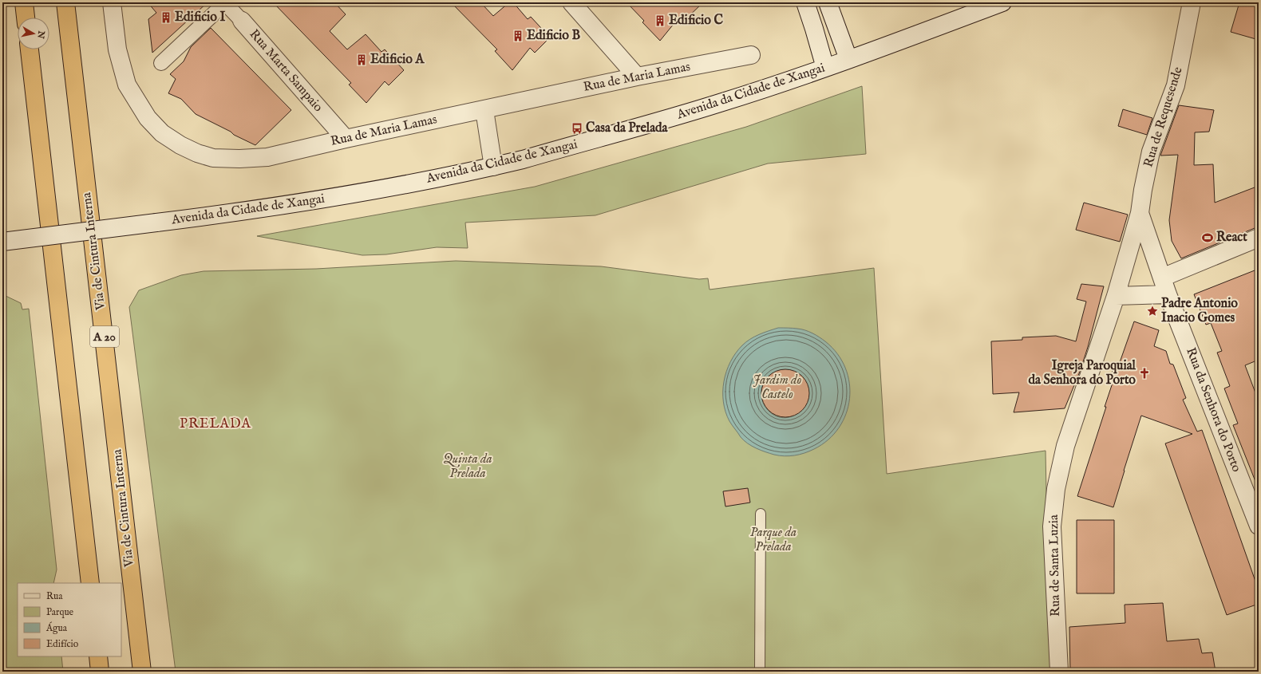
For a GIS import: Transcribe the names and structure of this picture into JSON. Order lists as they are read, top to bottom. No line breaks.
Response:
{"streets":{"highway":["Via de Cintura Interna","A 20"],"street":["Rua Marta Sampaio","Rua de Maria Lamas","Avenida da Cidade de Xangai","Rua de Requesende","Rua da Senhora do Porto","Rua de Santa Luzia"]},"crossings":[["Rua Marta Sampaio","Rua de Maria Lamas"],["Rua de Requesende","Rua da Senhora do Porto"],["Rua de Requesende","Rua de Santa Luzia"]],"districts":["PRELADA"],"parks":["Jardim do Castelo","Quinta da Prelada","Parque da Prelada"],"places":{"building":["Edificio I","Edificio C","Edificio B","Edificio A"],"bus stop":["Casa da Prelada"],"sports":["React"],"place":["Padre Antonio Inacio Gomes"],"church":["Igreja Paroquial da Senhora do Porto"]},"legend":["Rua","Parque","Água","Edifício"],"north":"right"}
